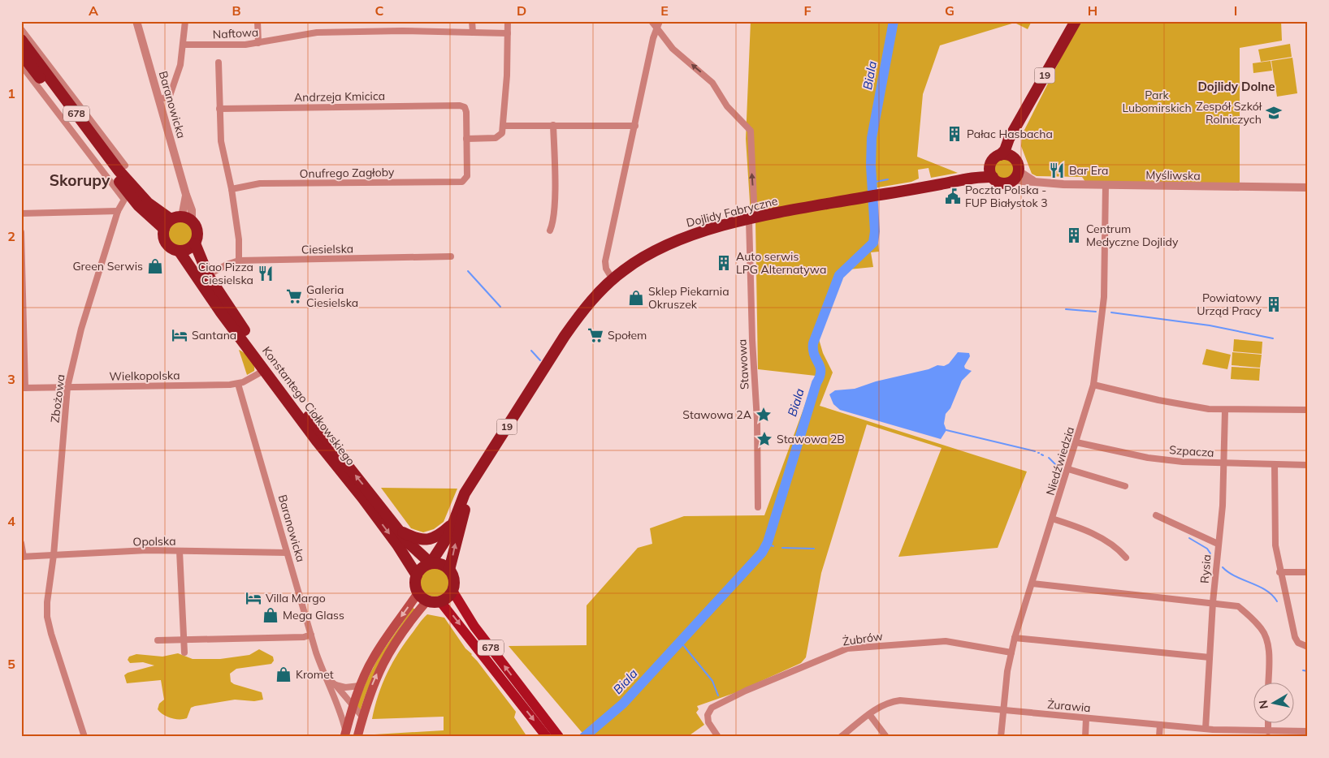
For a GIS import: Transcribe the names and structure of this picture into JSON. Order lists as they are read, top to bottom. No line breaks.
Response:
{"streets":{"highway":["19","678","Dojlidy Fabryczne","Konstantego Ciołkowskiego"],"street":["Naftowa","Andrzeja Kmicica","Baranowicka","Onufrego Zagłoby","Myśliwska","Ciesielska","Stawowa","Wielkopolska","Zbożowa","Szpacza","Niedźwiedzia","Opolska","Rysia","Żubrów","Żurawia"]},"crossings":[["19","678"],["19","Myśliwska"],["19","Dojlidy Fabryczne"],["19","Konstantego Ciołkowskiego"],["Andrzeja Kmicica","Onufrego Zagłoby"],["Baranowicka","678"],["Baranowicka","Wielkopolska"],["Baranowicka","Konstantego Ciołkowskiego"],["Baranowicka","Opolska"],["678","Konstantego Ciołkowskiego"],["Myśliwska","Dojlidy Fabryczne"],["Myśliwska","Niedźwiedzia"],["Dojlidy Fabryczne","Stawowa"],["Ciesielska","Konstantego Ciołkowskiego"],["Wielkopolska","Zbożowa"],["Wielkopolska","Konstantego Ciołkowskiego"],["Zbożowa","Opolska"],["Szpacza","Niedźwiedzia"],["Szpacza","Rysia"],["Niedźwiedzia","Żubrów"],["Niedźwiedzia","Żurawia"],["Rysia","Żurawia"]],"one_way":["Stawowa"],"districts":["Dojlidy Dolne","Skorupy"],"water":["Biala"],"parks":["Park Lubomirskich"],"places":{"school or university":["Zespół Szkół Rolniczych"],"building":["Pałac Hasbacha","Centrum Medyczne Dojlidy","Auto serwis LPG Alternatywa","Powiatowy Urząd Pracy"],"restaurant":["Bar Era","Ciao Pizza Ciesielska"],"public building":["Poczta Polska - FUP Białystok 3"],"shop":["Green Serwis","Sklep Piekarnia Okruszek","Mega Glass","Kromet"],"supermarket":["Galeria Ciesielska","Społem"],"hotel":["Santana","Villa Margo"],"place":["Stawowa 2A","Stawowa 2B"]},"north":"left","grid":{"columns":["A","B","C","D","E","F","G","H","I"],"rows":["1","2","3","4","5"]}}
